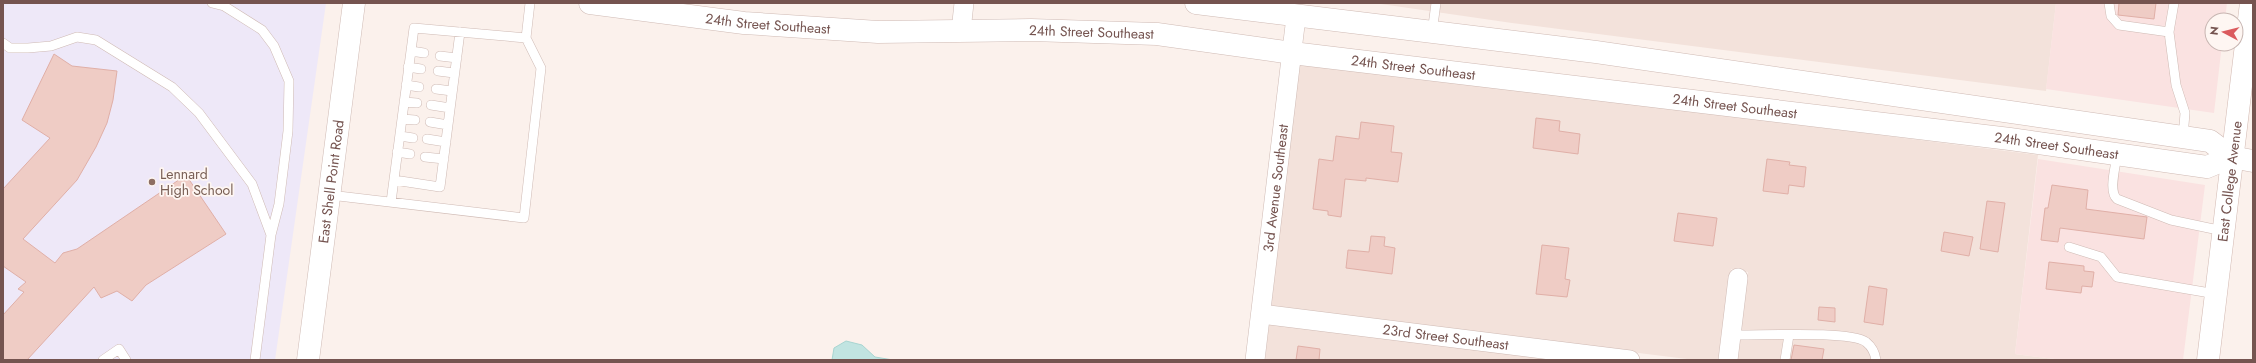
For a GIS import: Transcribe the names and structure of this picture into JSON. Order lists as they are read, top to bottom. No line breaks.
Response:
{"streets":{"street":["24th Street Southeast","East College Avenue","East Shell Point Road","3rd Avenue Southeast","23rd Street Southeast"]},"crossings":[["24th Street Southeast","East College Avenue"],["24th Street Southeast","3rd Avenue Southeast"],["3rd Avenue Southeast","23rd Street Southeast"]],"places":["Lennard High School"],"north":"left"}
